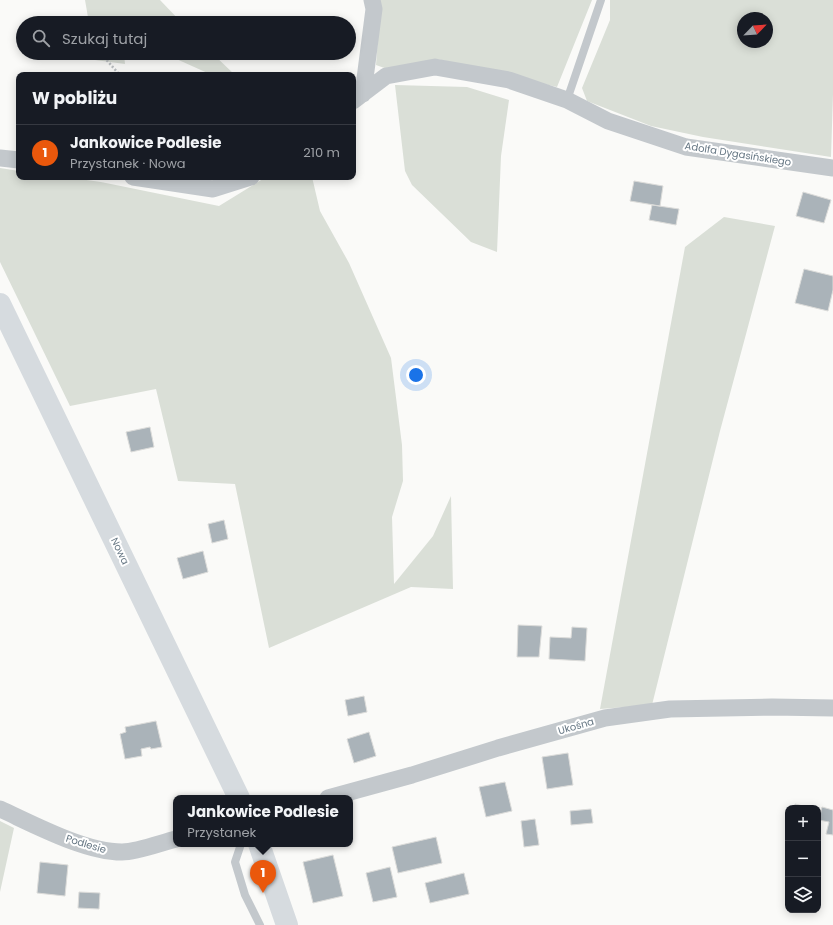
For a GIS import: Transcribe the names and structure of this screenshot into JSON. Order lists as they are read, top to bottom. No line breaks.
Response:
{"streets":{"street":["Adolfa Dygasińskiego","Nowa","Ukośna","Podlesie"]},"north":"top right","page":{"search":"Szukaj tutaj","heading":"W pobliżu","list":[{"mark":"1","name":"Jankowice Podlesie","note":"Przystanek · Nowa","value":"210 m"}],"popup":["Jankowice Podlesie","Przystanek"],"map_buttons":["+","−"],"pins":"1"}}
